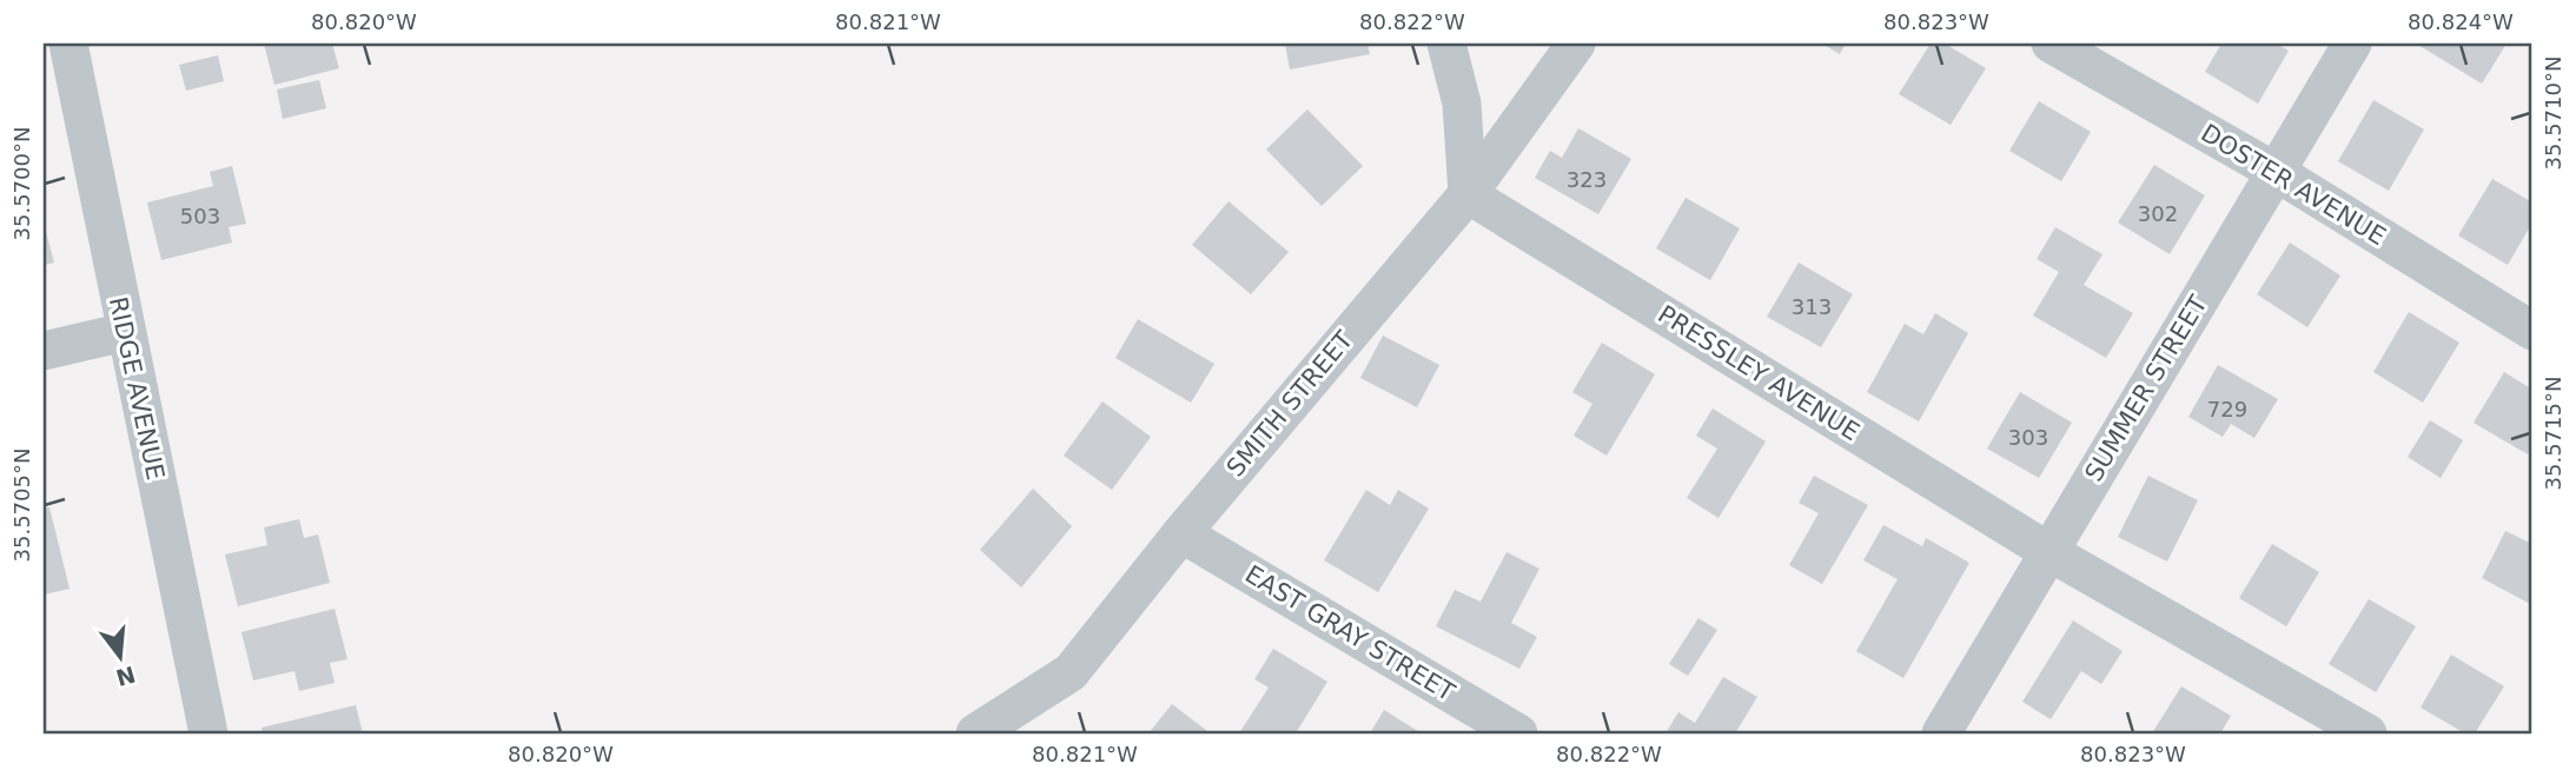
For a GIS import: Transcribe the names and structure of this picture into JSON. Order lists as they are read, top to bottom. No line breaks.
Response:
{"streets":{"street":["DOSTER AVENUE","PRESSLEY AVENUE","RIDGE AVENUE","SUMMER STREET","SMITH STREET","EAST GRAY STREET"]},"crossings":[["DOSTER AVENUE","SUMMER STREET"],["PRESSLEY AVENUE","SUMMER STREET"],["PRESSLEY AVENUE","SMITH STREET"],["SMITH STREET","EAST GRAY STREET"]],"house_numbers":["323","302","503","313","729","303"],"north":"bottom","coordinates":["80.820°W","80.821°W","80.822°W","80.823°W","80.824°W","35.5710°N","35.5700°N","35.5715°N","35.5705°N"]}
